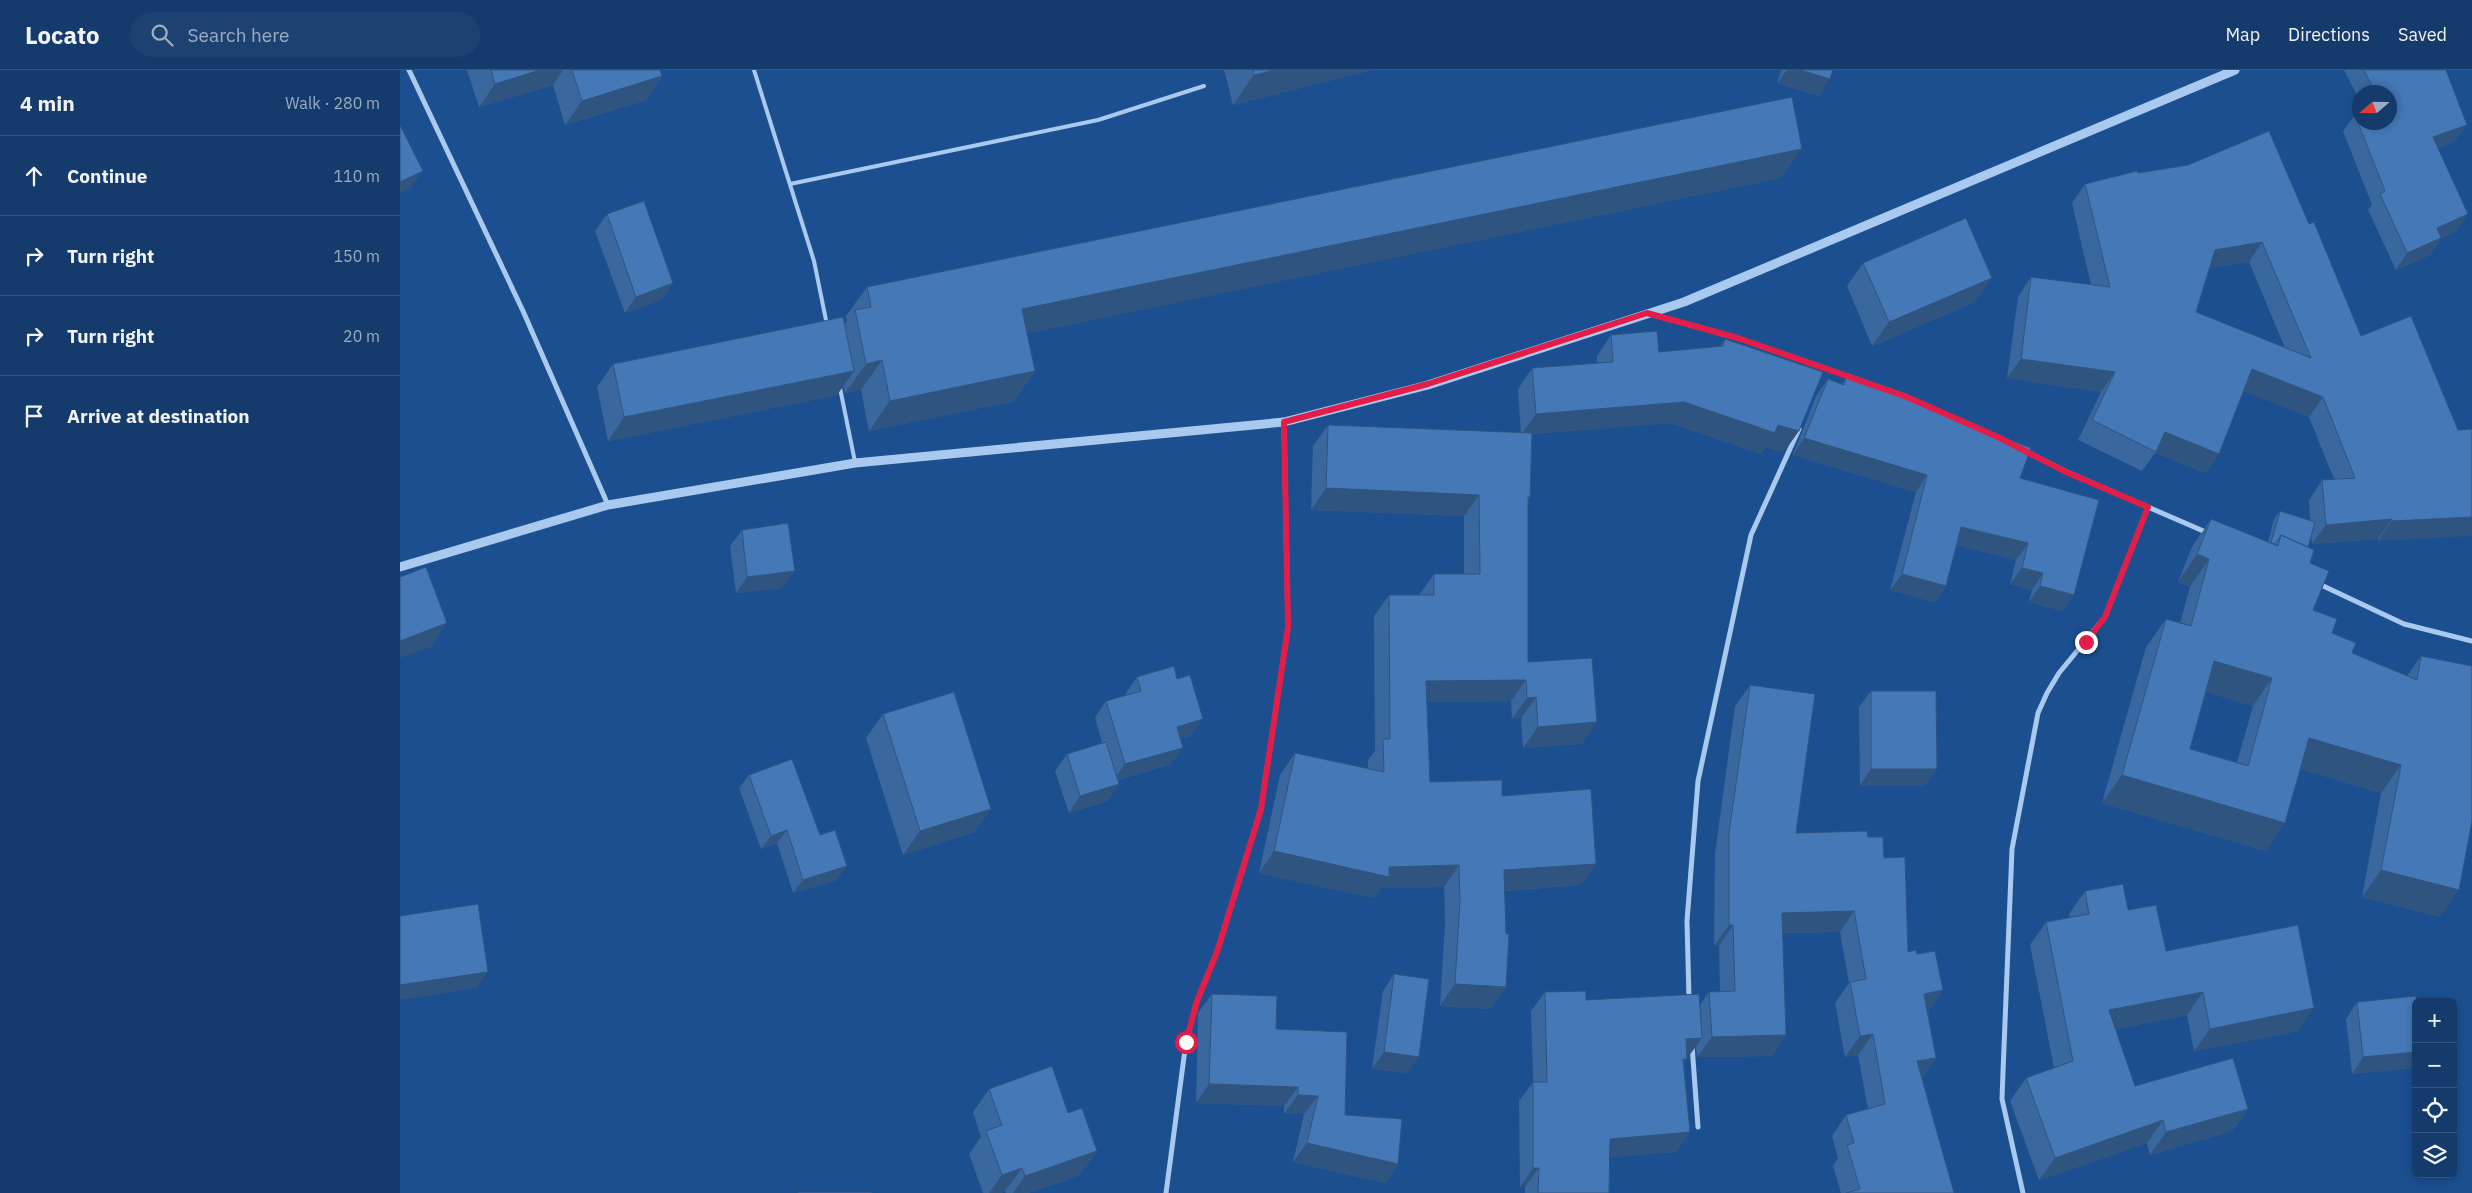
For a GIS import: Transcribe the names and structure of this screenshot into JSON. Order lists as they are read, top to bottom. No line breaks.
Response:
{"north":"left","page":{"header":"Locato","search":"Search here","nav":["Map","Directions","Saved"],"heading":["4 min","Walk · 280 m"],"list":[["Continue","110 m"],["Turn right","150 m"],["Turn right","20 m"],"Arrive at destination"],"map_buttons":["+","−"]}}
